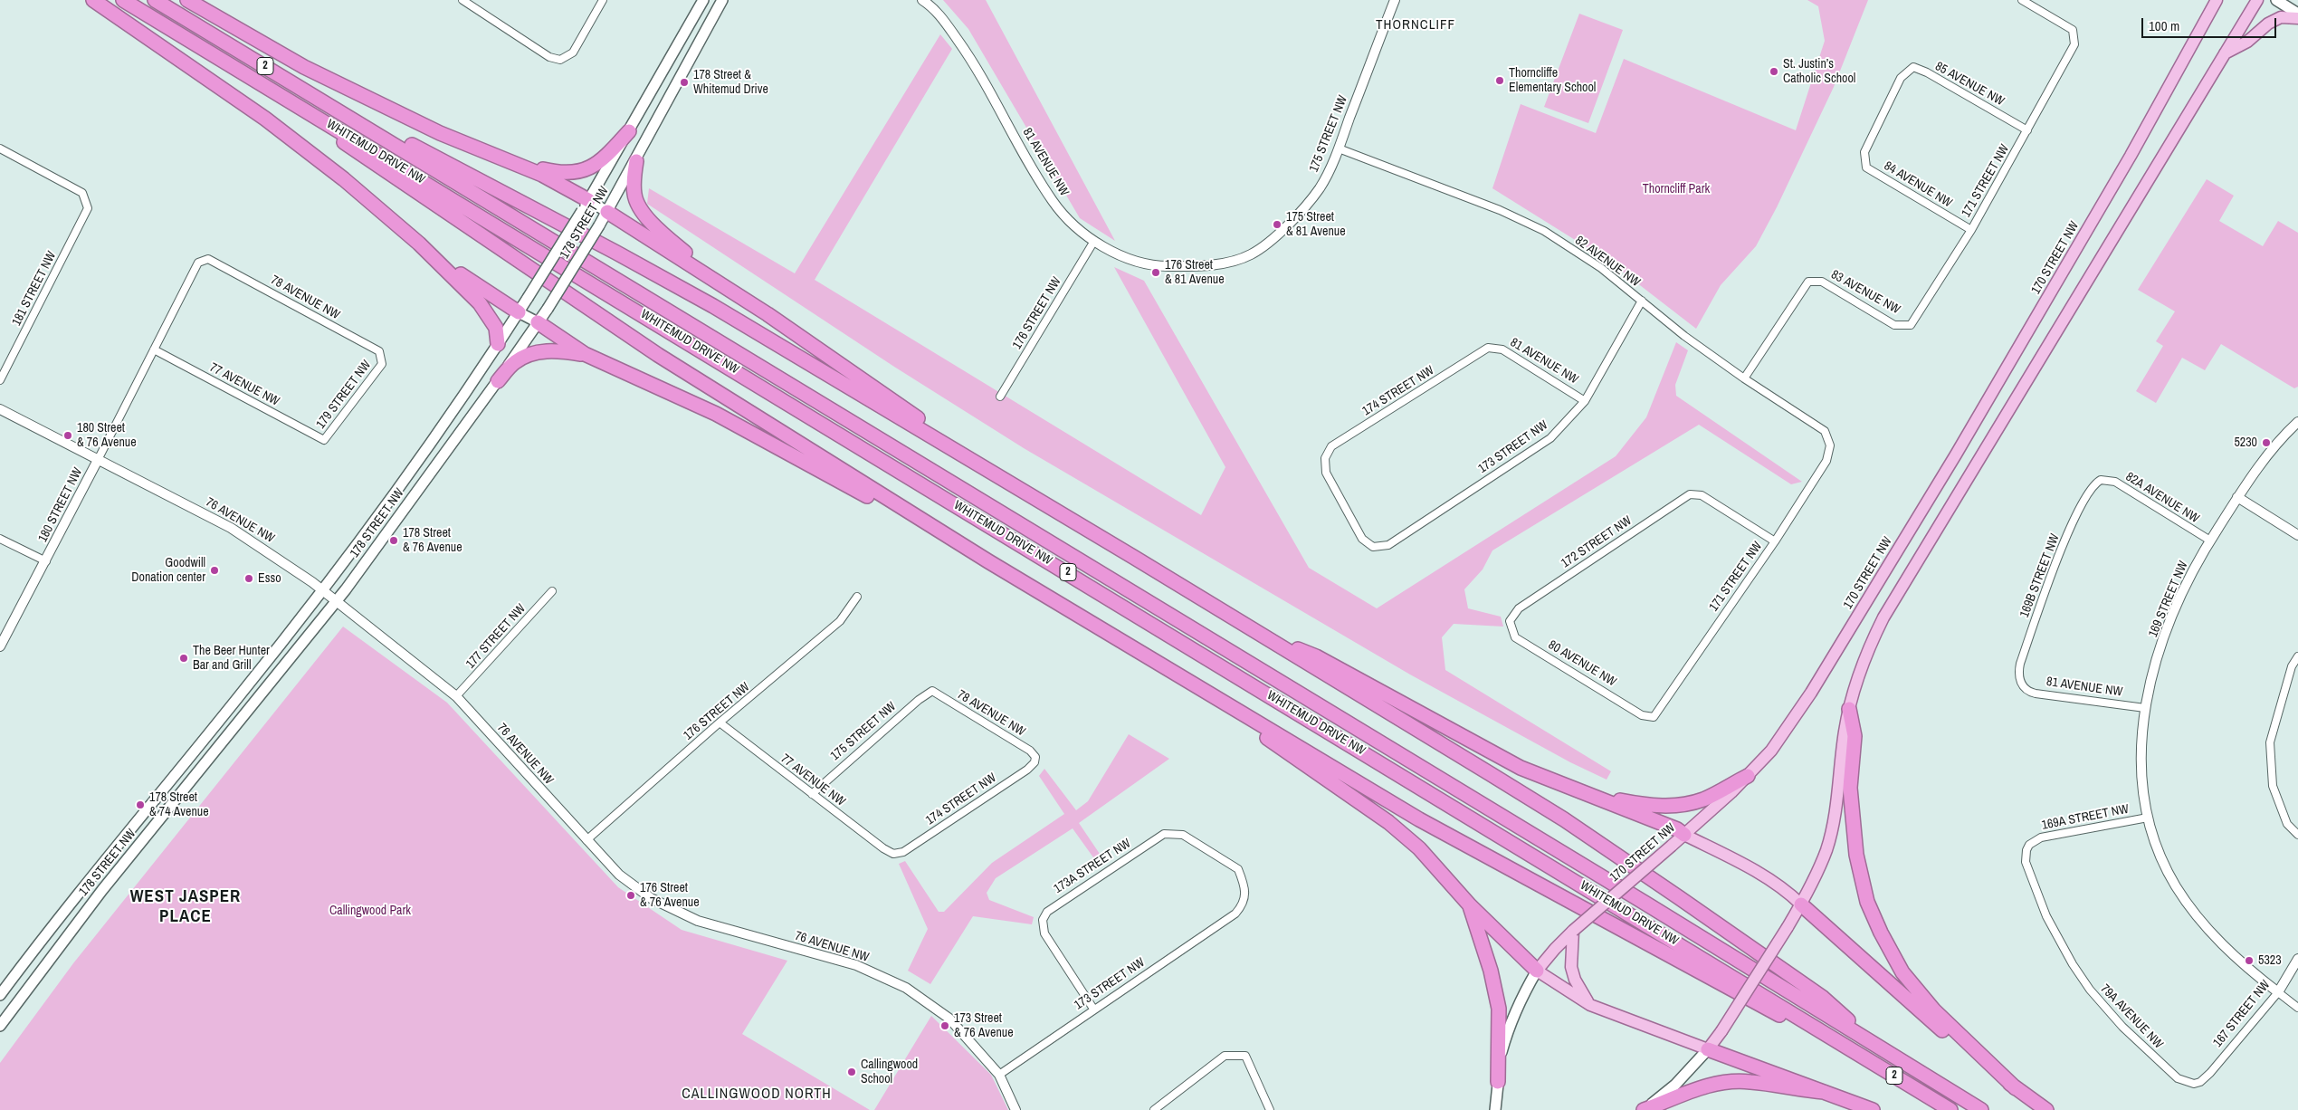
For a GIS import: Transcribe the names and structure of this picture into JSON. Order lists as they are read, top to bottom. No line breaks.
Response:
{"streets":{"highway":["2","WHITEMUD DRIVE NW"],"main road":["178 STREET NW","170 STREET NW"],"street":["85 AVENUE NW","175 STREET NW","81 AVENUE NW","171 STREET NW","84 AVENUE NW","82 AVENUE NW","181 STREET NW","83 AVENUE NW","78 AVENUE NW","176 STREET NW","77 AVENUE NW","174 STREET NW","179 STREET NW","173 STREET NW","82A AVENUE NW","180 STREET NW","76 AVENUE NW","172 STREET NW","169B STREET NW","169 STREET NW","177 STREET NW","80 AVENUE NW","169A STREET NW","173A STREET NW","167 STREET NW","79A AVENUE NW"]},"crossings":[["85 AVENUE NW","171 STREET NW"],["85 AVENUE NW","84 AVENUE NW"],["175 STREET NW","81 AVENUE NW"],["175 STREET NW","82 AVENUE NW"],["175 STREET NW","78 AVENUE NW"],["175 STREET NW","77 AVENUE NW"],["81 AVENUE NW","176 STREET NW"],["81 AVENUE NW","174 STREET NW"],["81 AVENUE NW","173 STREET NW"],["81 AVENUE NW","169B STREET NW"],["81 AVENUE NW","169 STREET NW"],["171 STREET NW","84 AVENUE NW"],["171 STREET NW","82 AVENUE NW"],["171 STREET NW","83 AVENUE NW"],["171 STREET NW","172 STREET NW"],["171 STREET NW","80 AVENUE NW"],["178 STREET NW","76 AVENUE NW"],["82 AVENUE NW","83 AVENUE NW"],["82 AVENUE NW","173 STREET NW"],["78 AVENUE NW","174 STREET NW"],["78 AVENUE NW","179 STREET NW"],["78 AVENUE NW","180 STREET NW"],["176 STREET NW","77 AVENUE NW"],["176 STREET NW","76 AVENUE NW"],["77 AVENUE NW","174 STREET NW"],["77 AVENUE NW","179 STREET NW"],["77 AVENUE NW","180 STREET NW"],["174 STREET NW","173 STREET NW"],["173 STREET NW","76 AVENUE NW"],["173 STREET NW","173A STREET NW"],["82A AVENUE NW","169B STREET NW"],["82A AVENUE NW","169 STREET NW"],["180 STREET NW","76 AVENUE NW"],["76 AVENUE NW","177 STREET NW"],["172 STREET NW","80 AVENUE NW"],["169 STREET NW","169A STREET NW"],["169A STREET NW","79A AVENUE NW"],["167 STREET NW","79A AVENUE NW"]],"districts":["THORNCLIFF","WEST JASPER PLACE","CALLINGWOOD NORTH"],"parks":["Thorncliff Park","Callingwood Park"],"places":["St. Justin’s Catholic School","Thorncliffe Elementary School","178 Street & Whitemud Drive","175 Street & 81 Avenue","176 Street & 81 Avenue","180 Street & 76 Avenue","5230","178 Street & 76 Avenue","Goodwill Donation center","Esso","The Beer Hunter Bar and Grill","178 Street & 74 Avenue","176 Street & 76 Avenue","5323","173 Street & 76 Avenue","Callingwood School"],"scale_bar":"100 m"}
